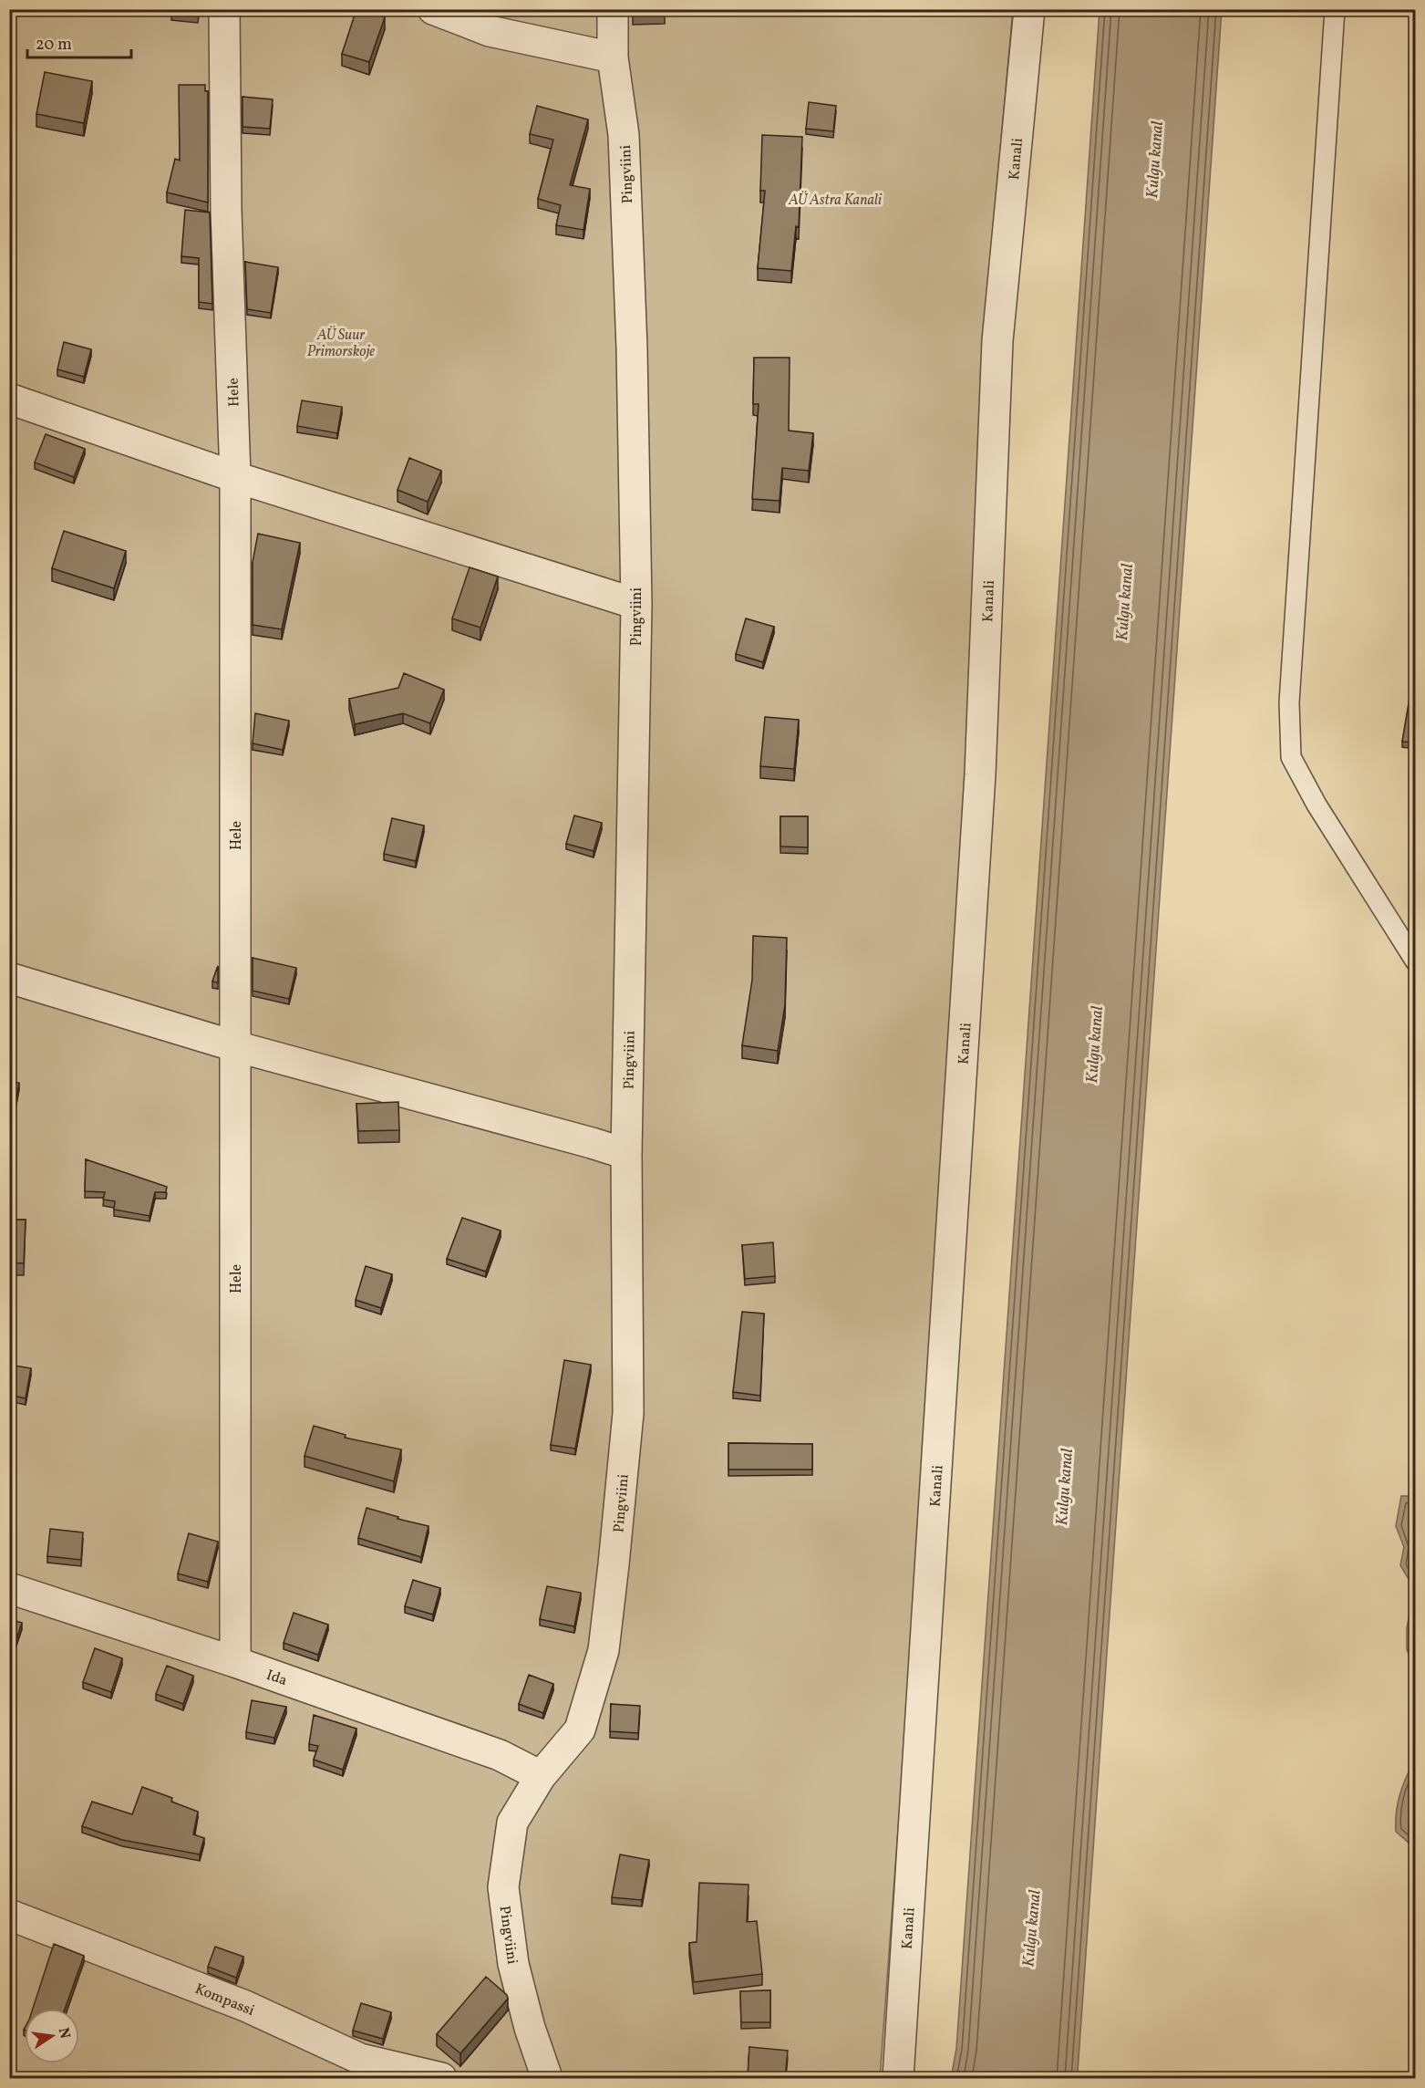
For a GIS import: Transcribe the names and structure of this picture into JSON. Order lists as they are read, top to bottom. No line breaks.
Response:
{"streets":{"street":["Kanali","Pingviini","Hele","Ida","Kompassi"]},"crossings":[["Pingviini","Ida"],["Hele","Ida"]],"water":["Kulgu kanal"],"parks":["AÜ Astra Kanali","AÜ Suur Primorskoje"],"scale_bar":"20 m","north":"right"}
